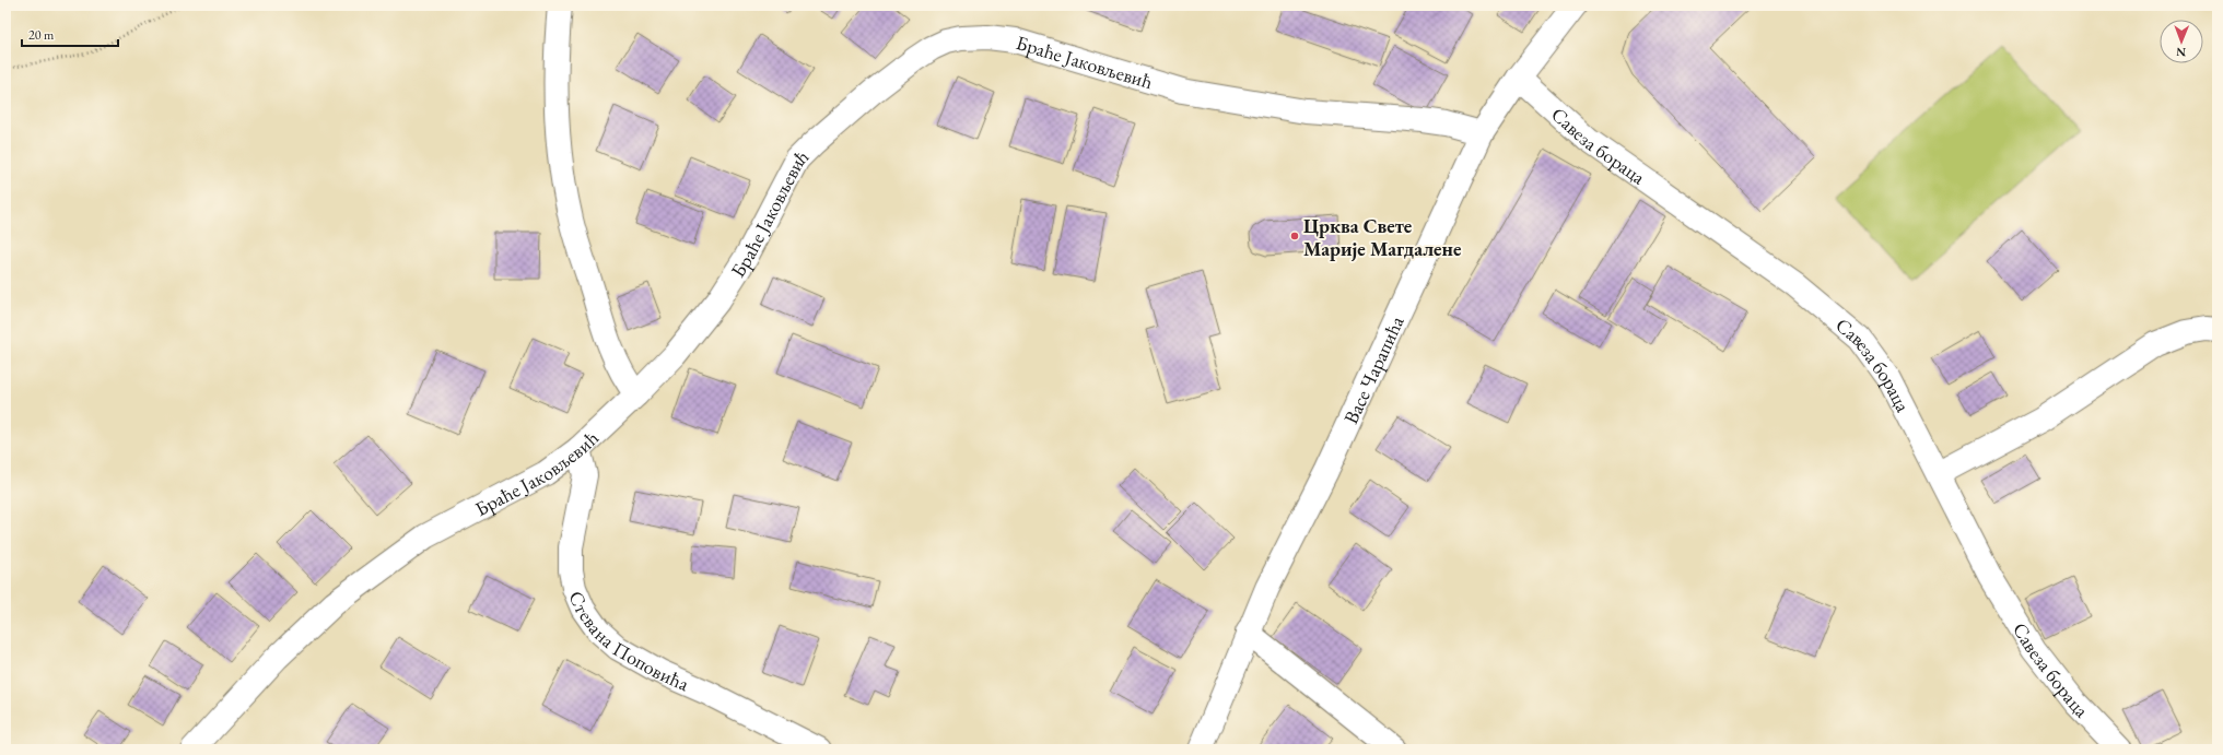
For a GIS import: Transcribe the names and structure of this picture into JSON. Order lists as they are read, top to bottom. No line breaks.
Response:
{"streets":{"street":["Браће Јаковљевић","Савеза бораца","Васе Чарапића","Стевана Поповића"]},"crossings":[["Браће Јаковљевић","Васе Чарапића"],["Браће Јаковљевић","Стевана Поповића"],["Савеза бораца","Васе Чарапића"]],"places":["Црква Свете Марије Магдалене"],"scale_bar":"20 m","north":"bottom"}
